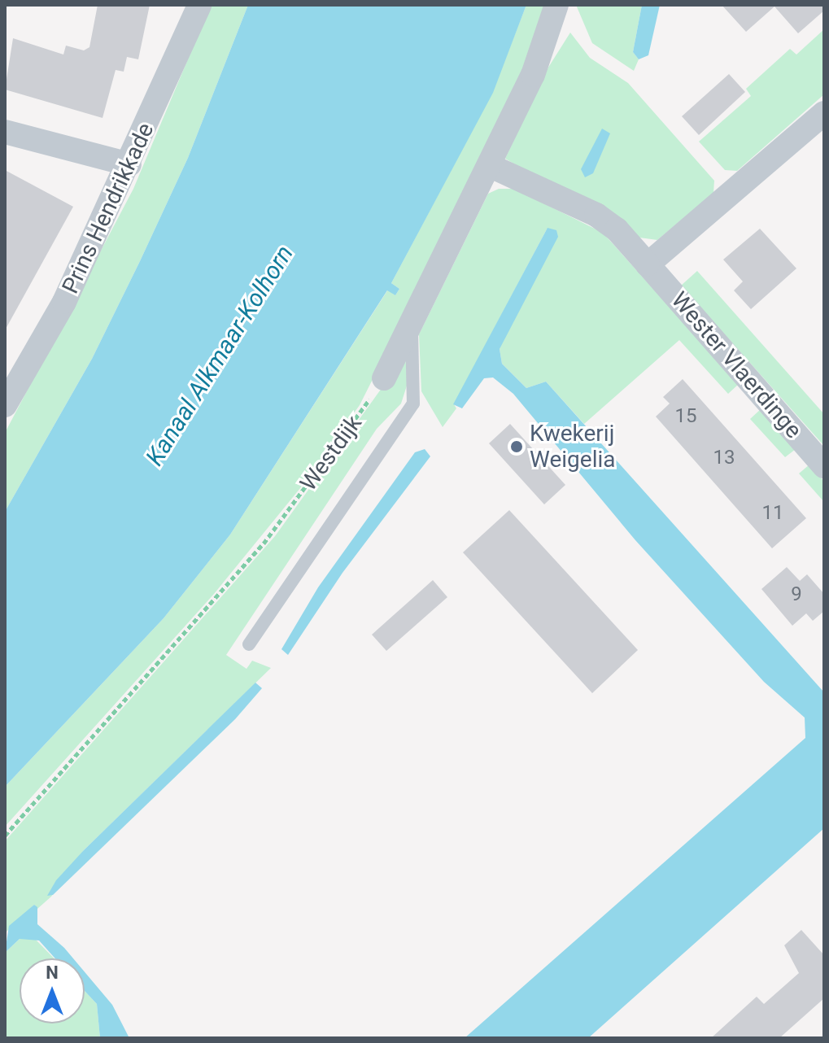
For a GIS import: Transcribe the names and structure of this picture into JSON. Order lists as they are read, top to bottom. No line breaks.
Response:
{"streets":{"street":["Prins Hendrikkade","Wester Vlaerdinge"],"path":["Westdijk"]},"water":["Kanaal Alkmaar-Kolhorn"],"places":["Kwekerij Weigelia"],"house_numbers":["15","13","11","9"],"north":"top"}
